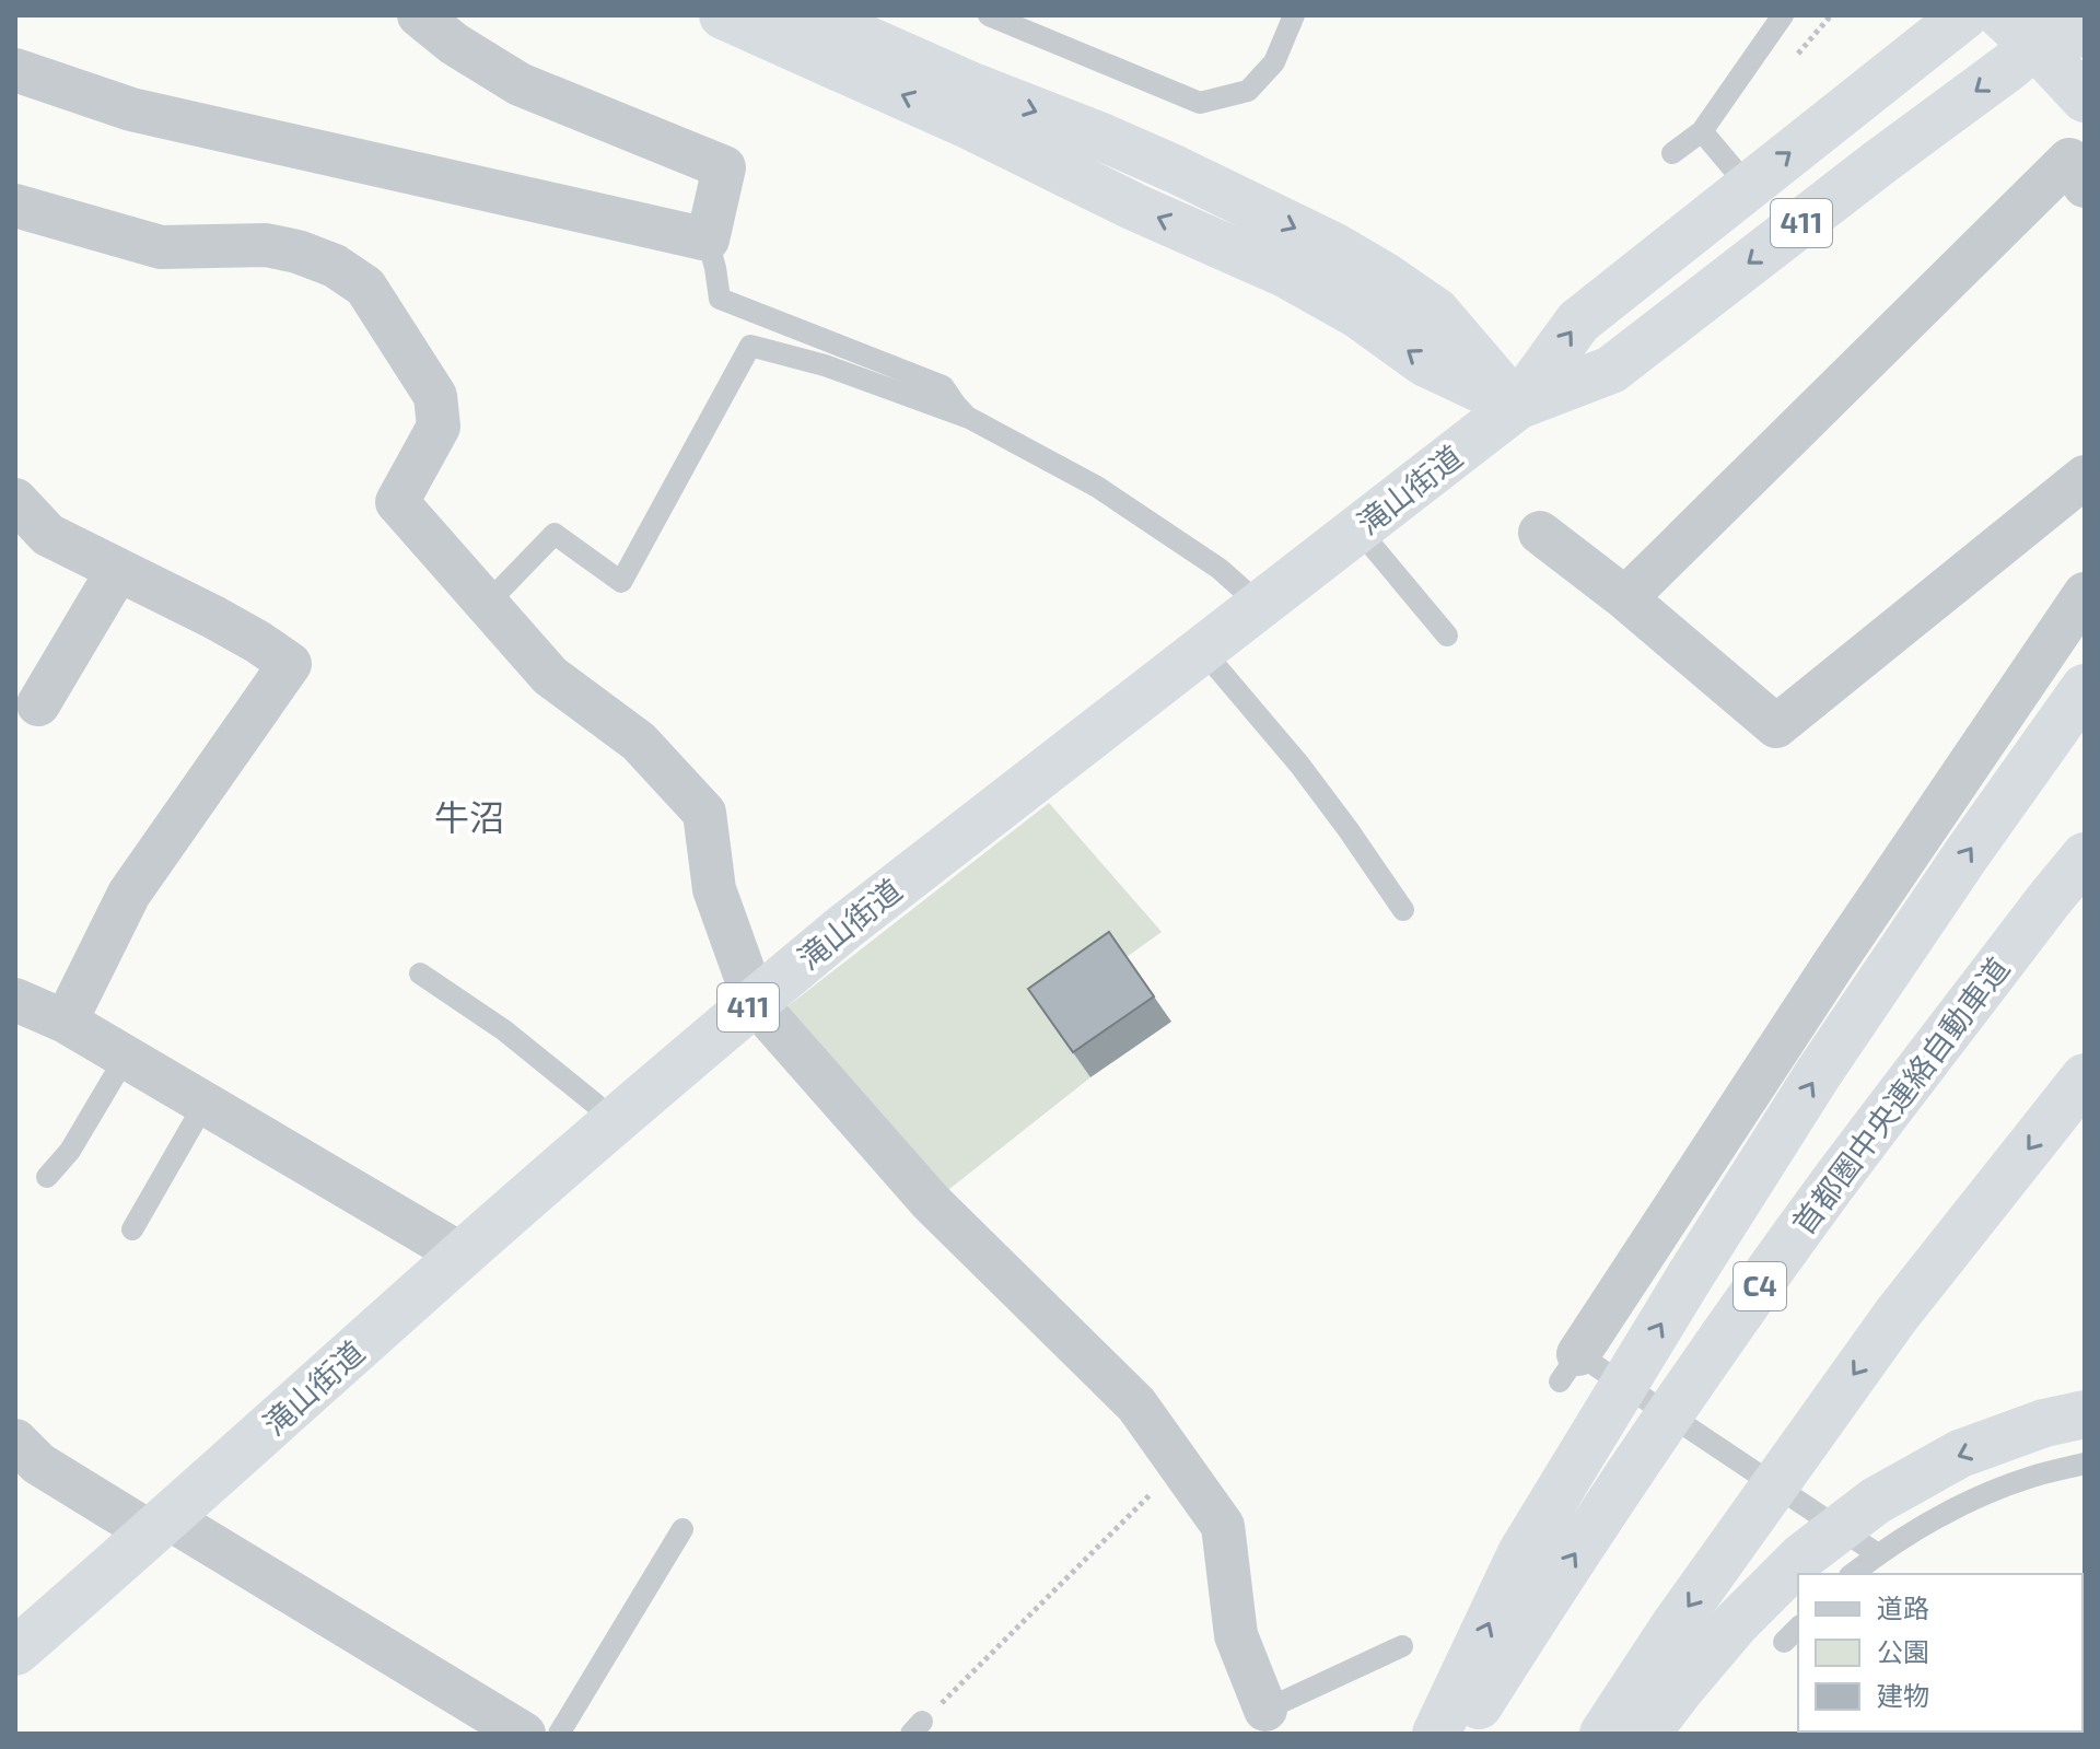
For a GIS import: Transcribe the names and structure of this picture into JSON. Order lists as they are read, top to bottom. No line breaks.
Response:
{"streets":{"highway":["411","滝山街道","首都圏中央連絡自動車道","C4"]},"districts":["牛沼"],"legend":["道路","公園","建物"]}
